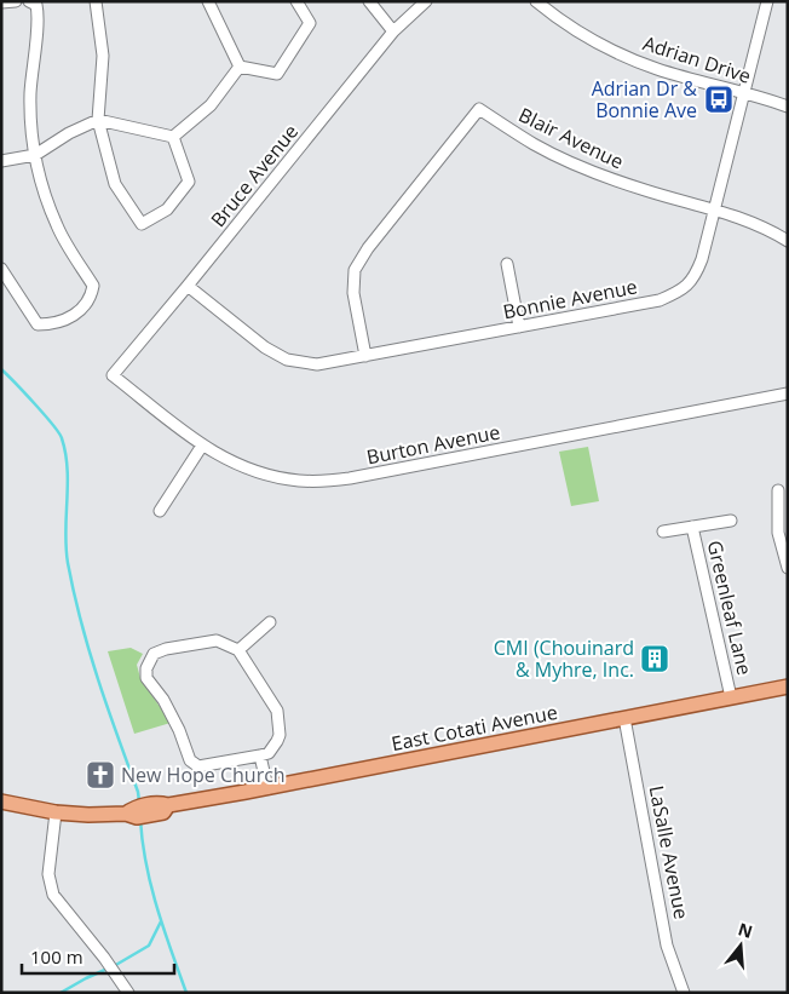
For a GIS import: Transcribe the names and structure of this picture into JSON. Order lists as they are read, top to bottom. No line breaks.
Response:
{"streets":{"main road":["East Cotati Avenue"],"street":["Adrian Drive","Blair Avenue","Bruce Avenue","Bonnie Avenue","Burton Avenue","Greenleaf Lane","LaSalle Avenue"]},"crossings":[["Adrian Drive","Bonnie Avenue"],["Blair Avenue","Bonnie Avenue"],["Bruce Avenue","Bonnie Avenue"],["Bruce Avenue","Burton Avenue"],["Greenleaf Lane","East Cotati Avenue"],["East Cotati Avenue","LaSalle Avenue"]],"places":{"bus stop":["Adrian Dr & Bonnie Ave"],"building":["CMI (Chouinard & Myhre, Inc."],"church":["New Hope Church"]},"scale_bar":"100 m","north":"top"}
